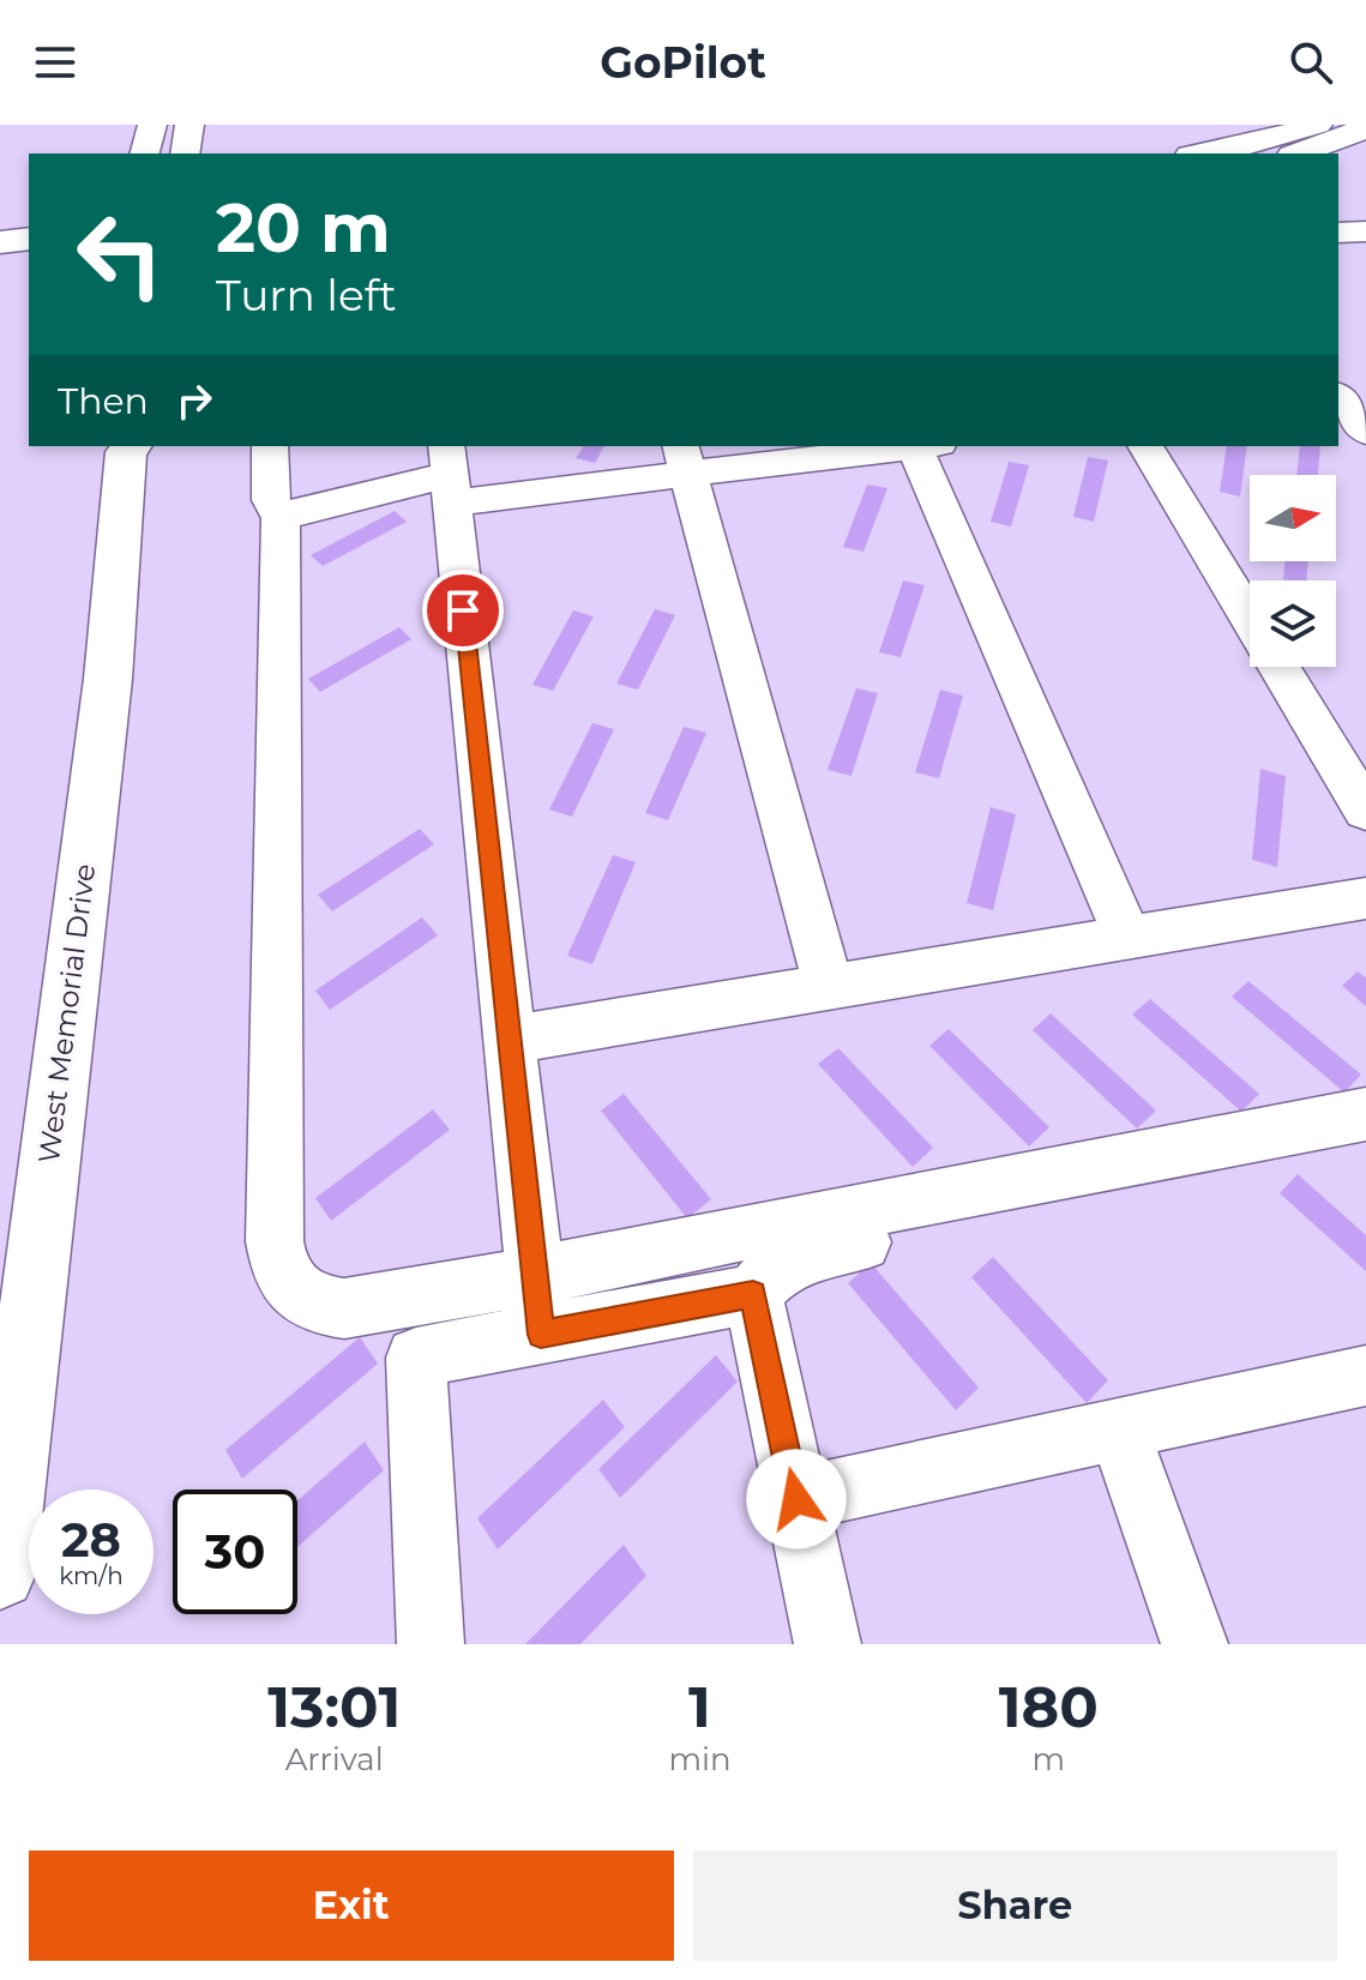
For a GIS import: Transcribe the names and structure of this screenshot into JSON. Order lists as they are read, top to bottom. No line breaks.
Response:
{"streets":{"main road":["West Memorial Drive"]},"north":"right","page":{"header":"GoPilot","turn":["20 m","Turn left"],"then":"Then","speed":"28 km/h","limit":"30","eta":["13:01","Arrival","1","min","180","m"],"buttons":["Exit","Share"]}}
